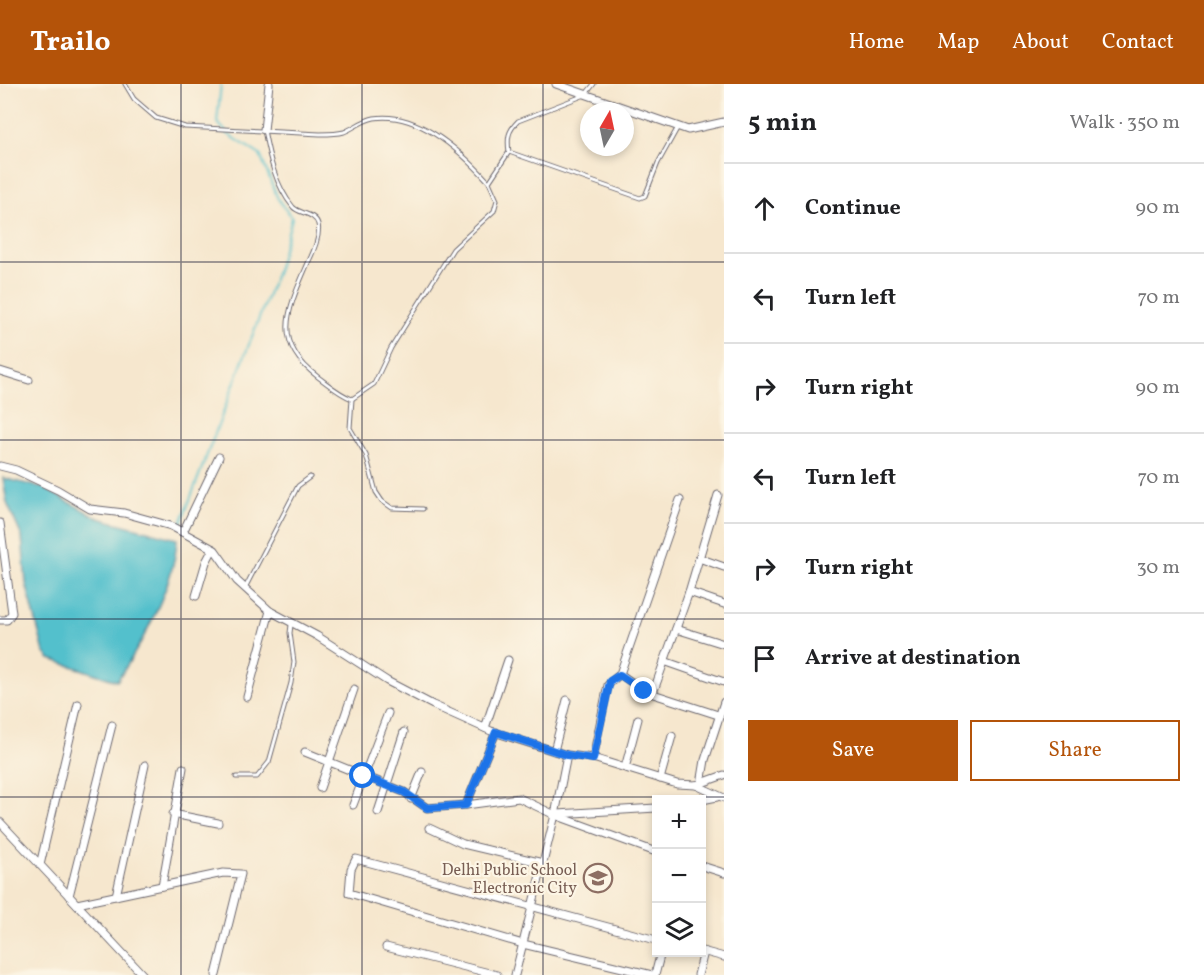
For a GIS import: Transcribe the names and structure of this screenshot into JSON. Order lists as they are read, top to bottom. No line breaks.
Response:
{"places":{"school or university":["Delhi Public School Electronic City"]},"north":"top","page":{"header":"Trailo","nav":["Home","Map","About","Contact"],"heading":["5 min","Walk · 350 m"],"list":[["Continue","90 m"],["Turn left","70 m"],["Turn right","90 m"],["Turn left","70 m"],["Turn right","30 m"],"Arrive at destination"],"buttons":["Save","Share"],"map_buttons":["+","−"]}}
